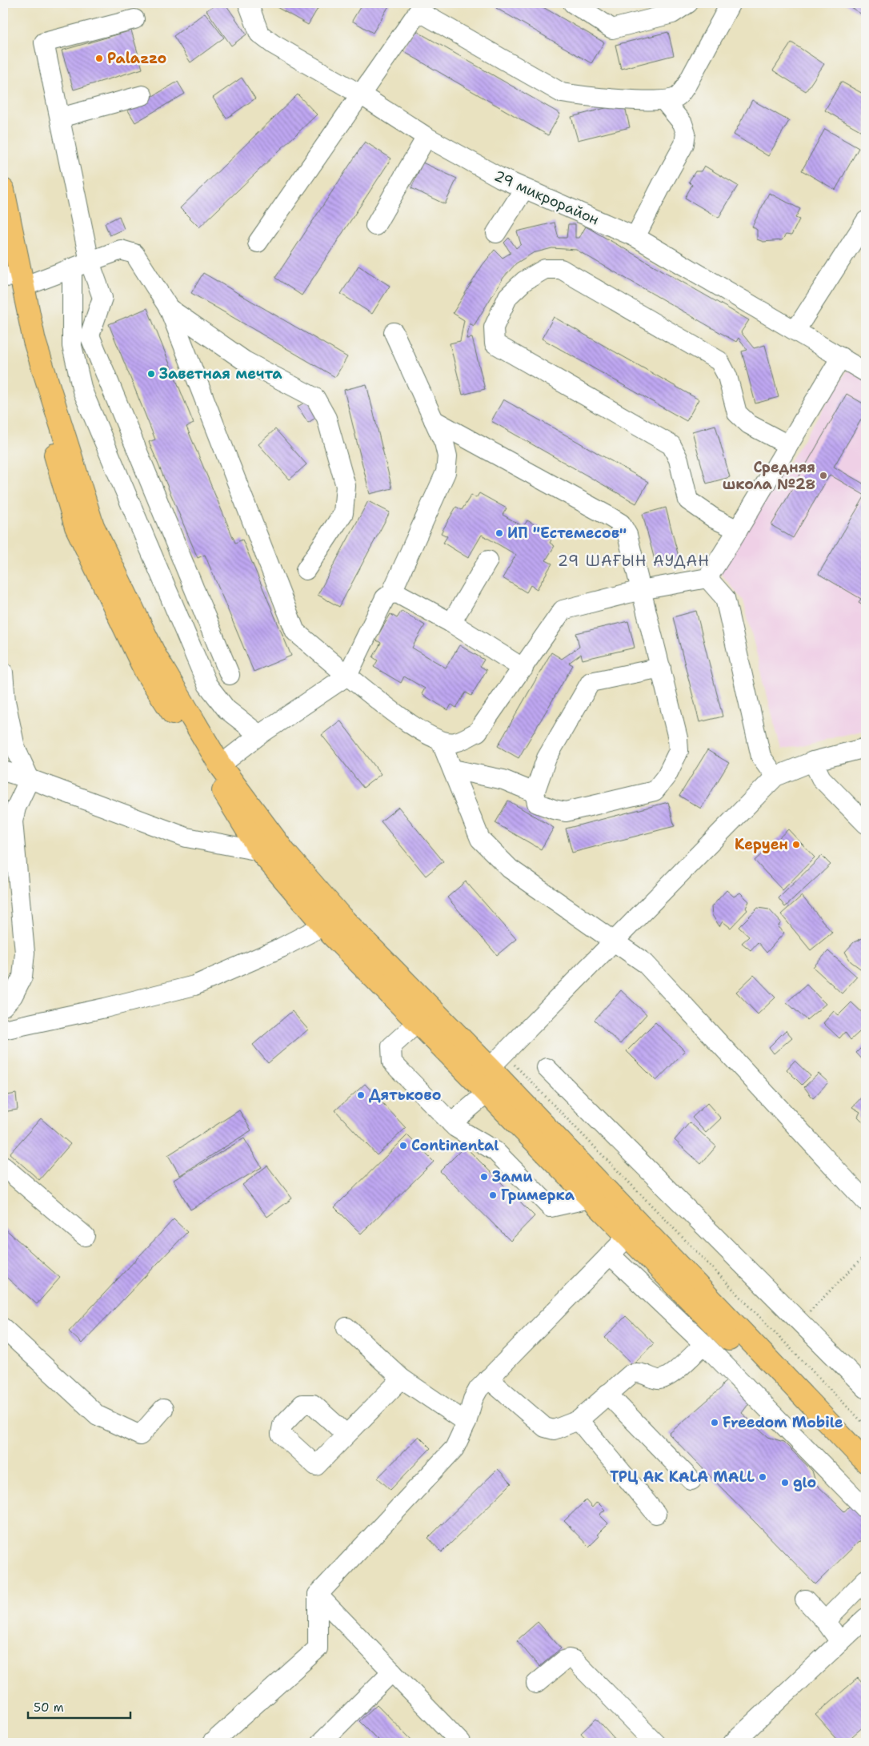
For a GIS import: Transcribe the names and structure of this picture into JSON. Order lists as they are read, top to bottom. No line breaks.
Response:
{"streets":{"street":["29 микрорайон"]},"districts":["29 ШАҒЫН АУДАН"],"places":["Palazzo","Заветная мечта","Средняя школа №28","ИП \"Естемесов\"","Керуен","Дятьково","Continental","Зами","Гримерка","Freedom Mobile","ТРЦ AK KALA MALL","glo"],"scale_bar":"50 m"}
